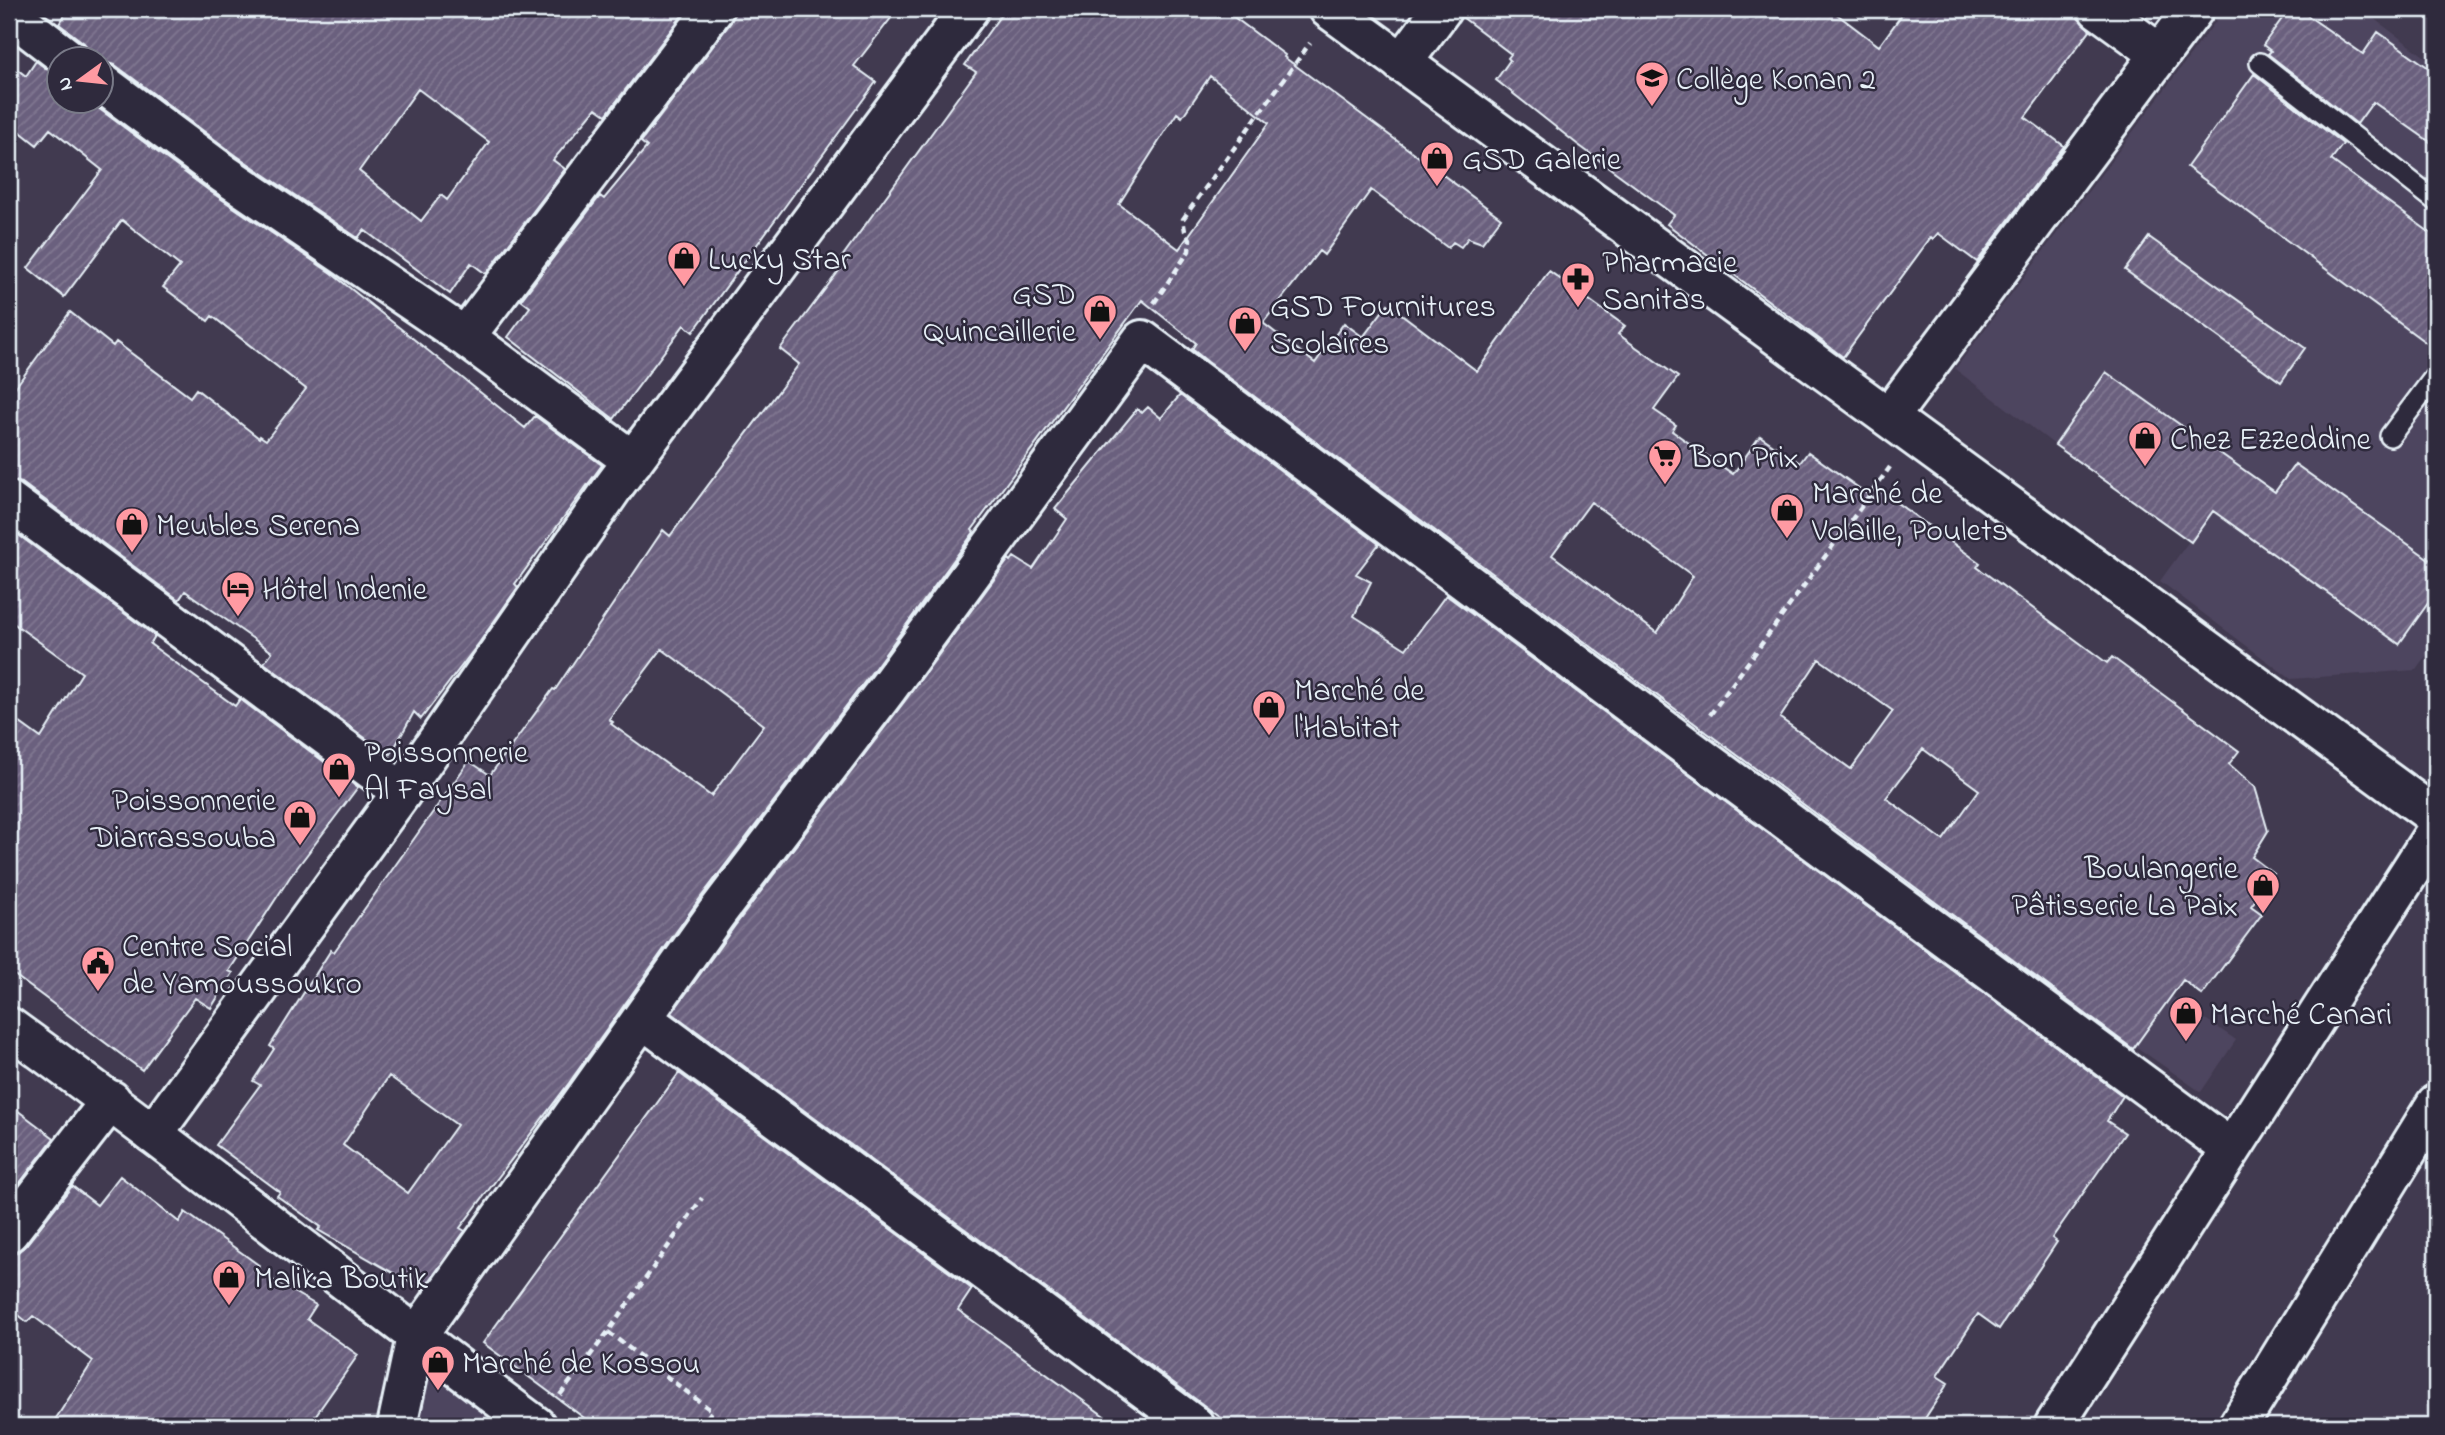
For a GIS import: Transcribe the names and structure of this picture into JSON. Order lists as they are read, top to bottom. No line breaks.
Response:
{"places":{"school or university":["Collège Konan 2"],"shop":["GSD Galerie","Lucky Star","GSD Quincaillerie","GSD Fournitures Scolaires","Chez Ezzeddine","Marché de Volaille, Poulets","Meubles Serena","Marché de l'Habitat","Poissonnerie Al Faysal","Poissonnerie Diarrassouba","Boulangerie Pâtisserie La Paix","Marché Canari","Malika Boutik","Marché de Kossou"],"pharmacy":["Pharmacie Sanitas"],"supermarket":["Bon Prix"],"hotel":["Hôtel Indenie"],"public building":["Centre Social de Yamoussoukro"]},"north":"left"}
